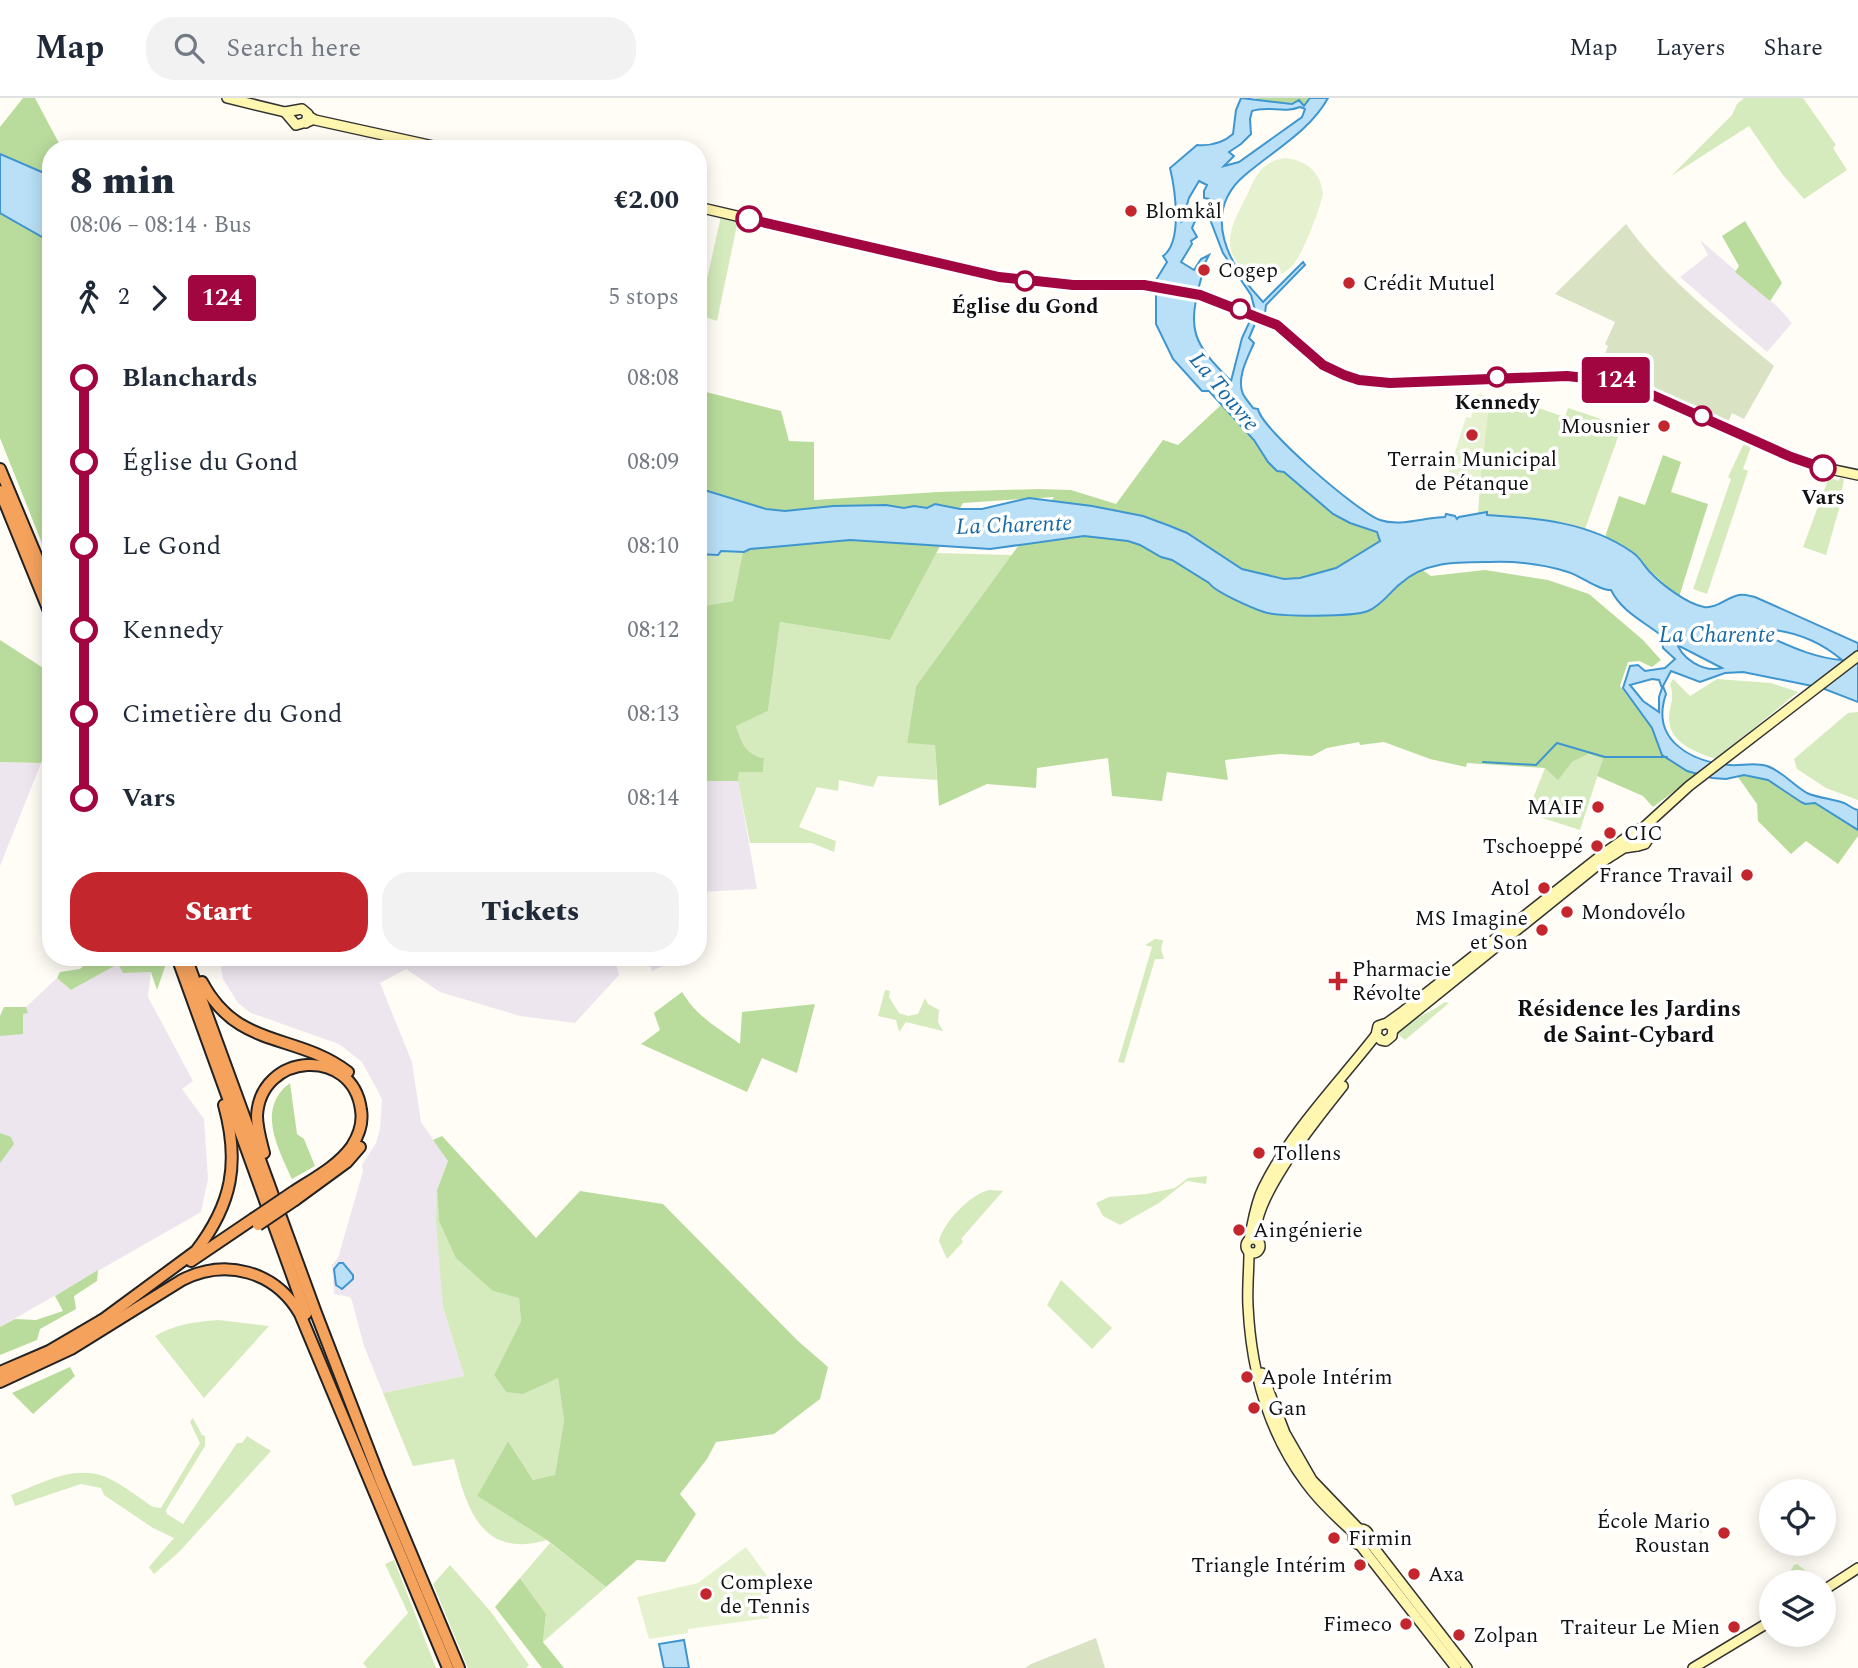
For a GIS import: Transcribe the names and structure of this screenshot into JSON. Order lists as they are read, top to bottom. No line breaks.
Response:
{"districts":["Résidence les Jardins de Saint-Cybard"],"water":["La Touvre","La Charente"],"places":{"other":["Blomkål","Cogep","Église du Gond","Crédit Mutuel","Kennedy","Mousnier","Terrain Municipal de Pétanque","Vars","MAIF","CIC","Tschoeppé","France Travail","Atol","Mondovélo","MS Imagine et Son","Tollens","Aingénierie","Apole Intérim","Gan","École Mario Roustan","Firmin","Triangle Intérim","Axa","Complexe de Tennis","Fimeco","Traiteur Le Mien","Zolpan"],"health":["Pharmacie Révolte"]},"lines":["bus line 124"],"page":{"header":"Map","search":"Search here","nav":["Map","Layers","Share"],"on_map":"124","heading":["8 min","08:06 – 08:14 · Bus","€2.00"],"legs":["2","124","5 stops"],"list":[{"name":"Blanchards","value":"08:08"},{"name":"Église du Gond","value":"08:09"},{"name":"Le Gond","value":"08:10"},{"name":"Kennedy","value":"08:12"},{"name":"Cimetière du Gond","value":"08:13"},{"name":"Vars","value":"08:14"}],"buttons":["Start","Tickets"]}}
